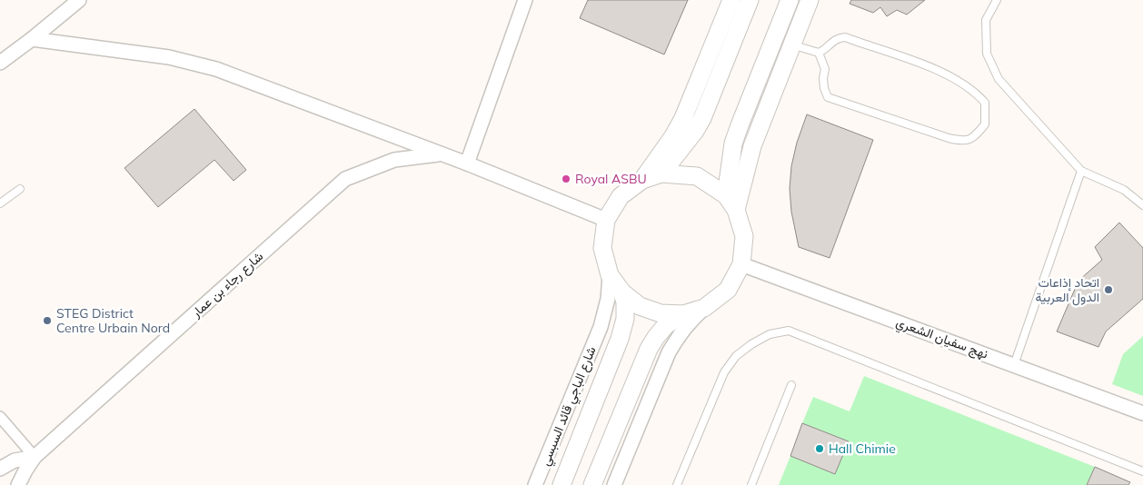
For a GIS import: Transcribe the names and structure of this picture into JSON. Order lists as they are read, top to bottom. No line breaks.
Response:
{"streets":{"street":["شارع رجاء بن عمار","نهج سفيان الشعري","شارع الباجي قائد السبسي"]},"crossings":[["نهج سفيان الشعري","شارع الباجي قائد السبسي"]],"places":["Royal ASBU","اتحاد إذاعات الدول العربية","STEG District Centre Urbain Nord","Hall Chimie"]}
